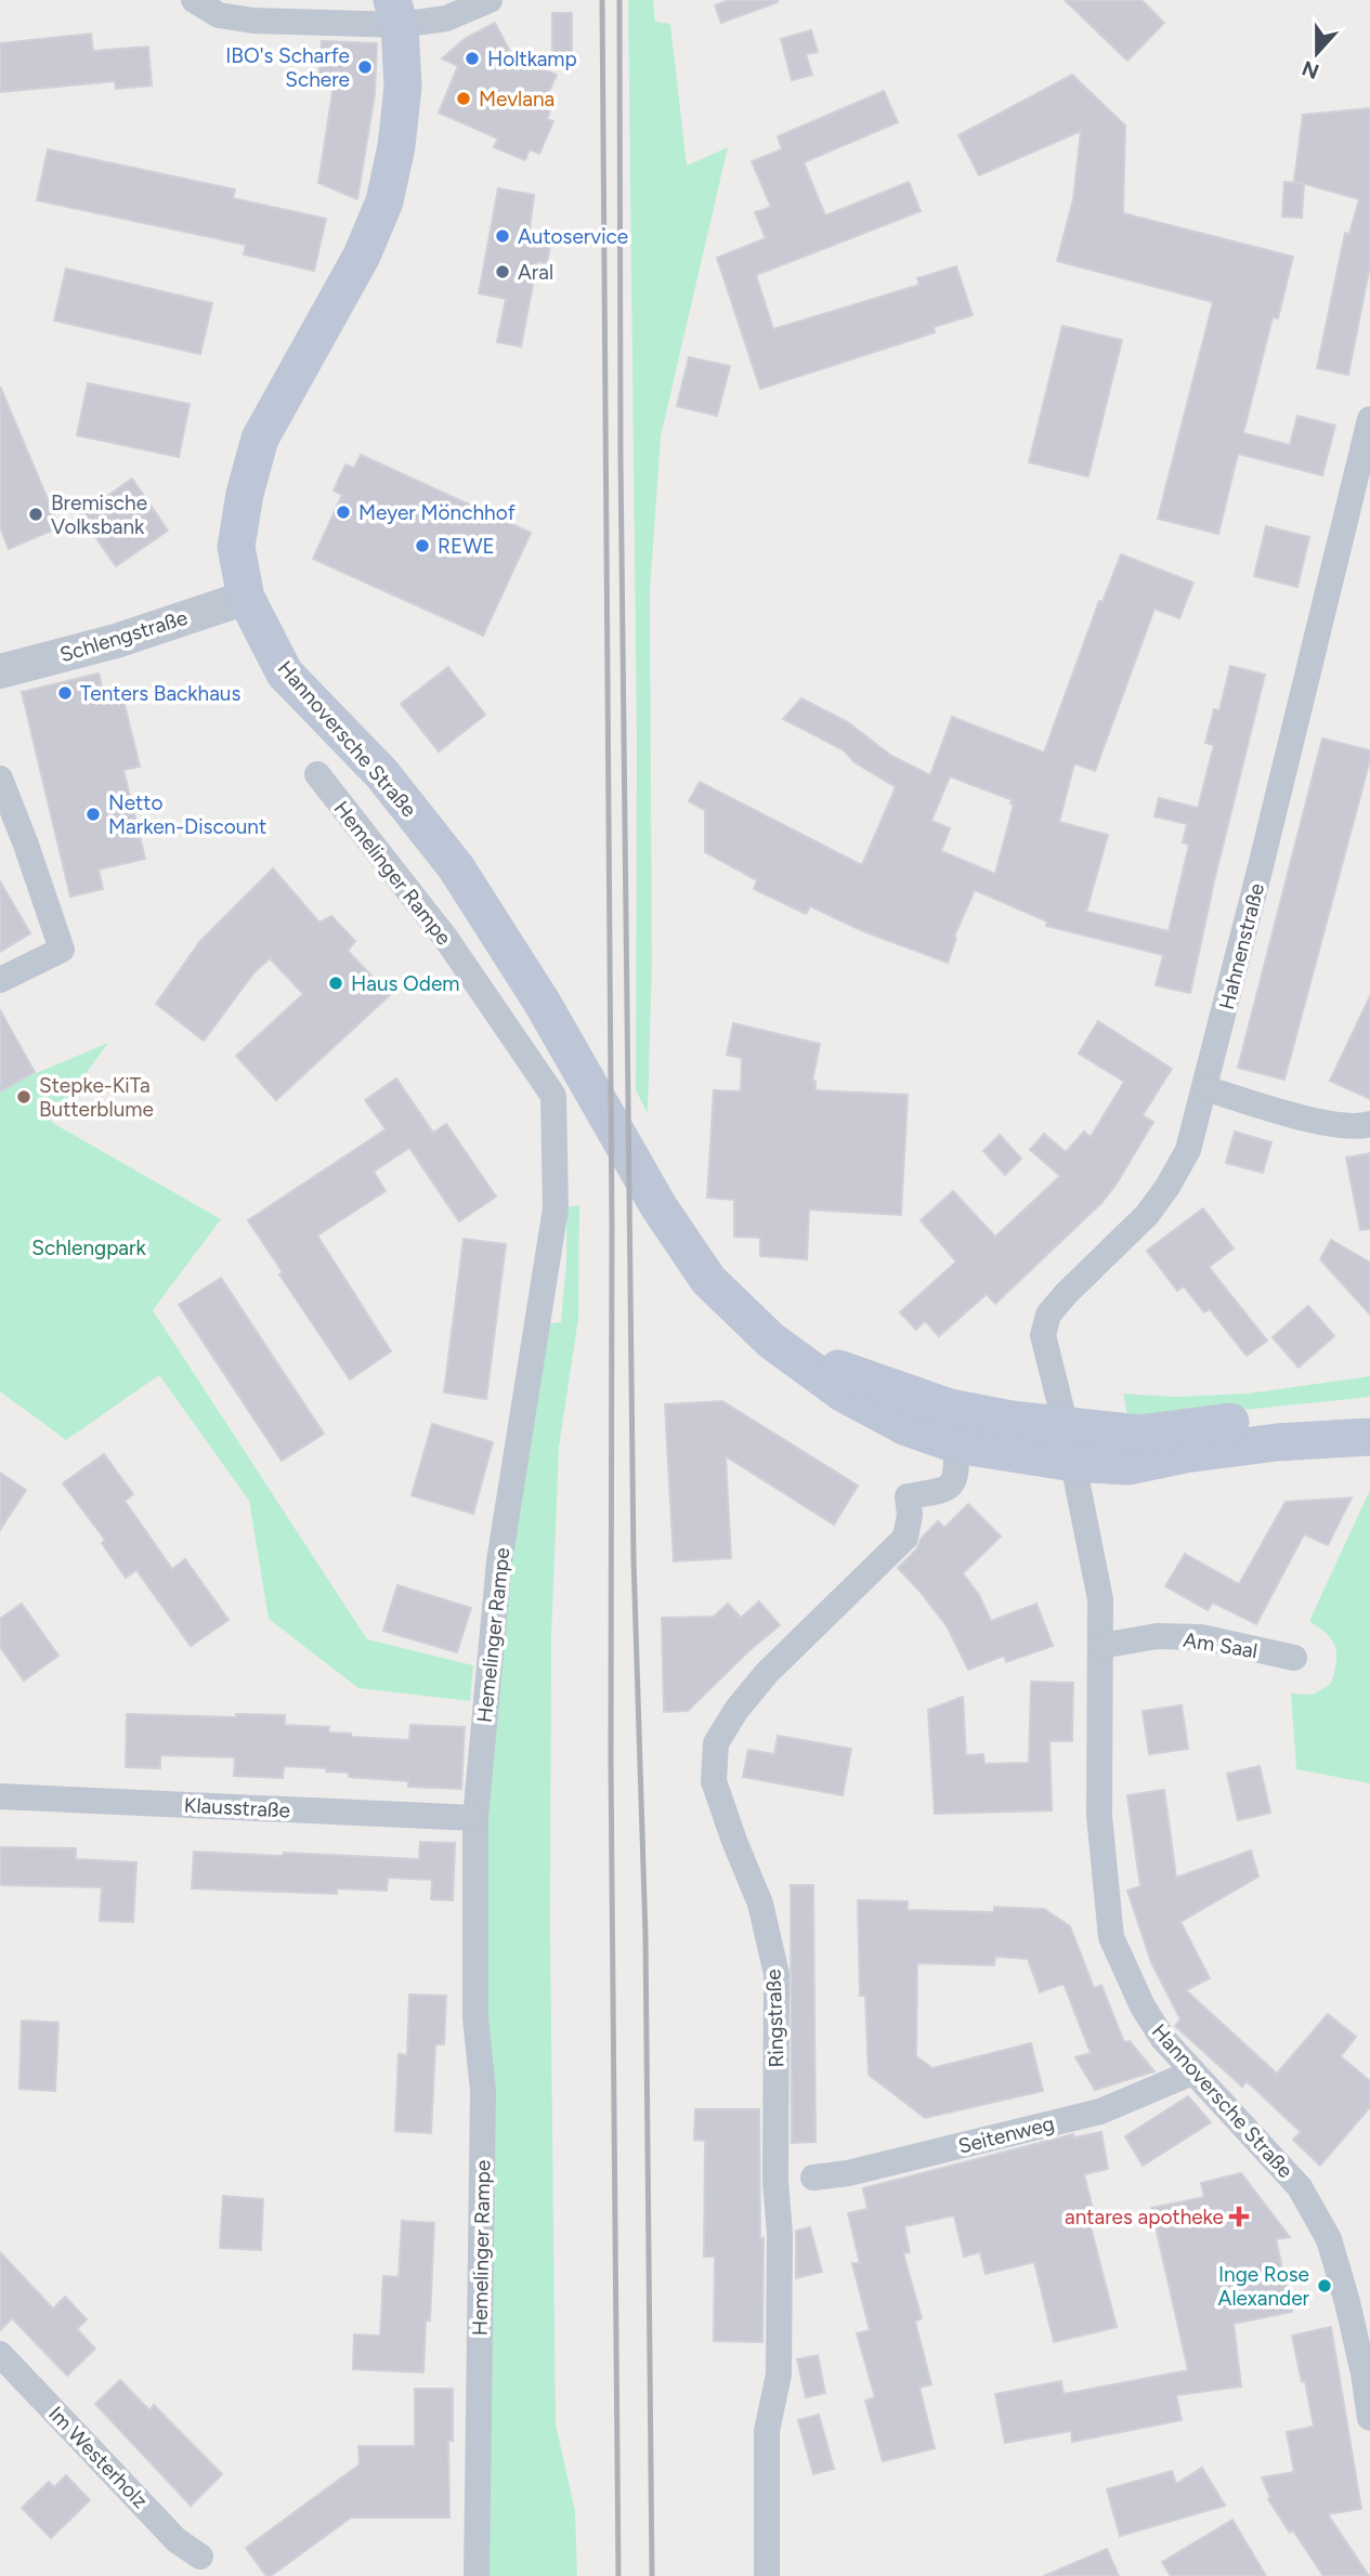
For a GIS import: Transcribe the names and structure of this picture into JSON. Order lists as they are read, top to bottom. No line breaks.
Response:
{"streets":{"main road":["Hannoversche Straße"],"street":["Schlengstraße","Hemelinger Rampe","Hahnenstraße","Am Saal","Klausstraße","Ringstraße","Seitenweg","Im Westerholz"]},"crossings":[["Schlengstraße","Hannoversche Straße"],["Hannoversche Straße","Hahnenstraße"],["Hannoversche Straße","Am Saal"],["Hannoversche Straße","Ringstraße"],["Hannoversche Straße","Seitenweg"],["Hemelinger Rampe","Klausstraße"]],"parks":["Schlengpark"],"places":{"other":["Holtkamp","IBO's Scharfe Schere","Mevlana","Autoservice","Aral","Meyer Mönchhof","Bremische Volksbank","REWE","Tenters Backhaus","Netto Marken-Discount","Haus Odem","Stepke-KiTa Butterblume","Inge Rose Alexander"],"health":["antares apotheke"]},"north":"bottom"}
